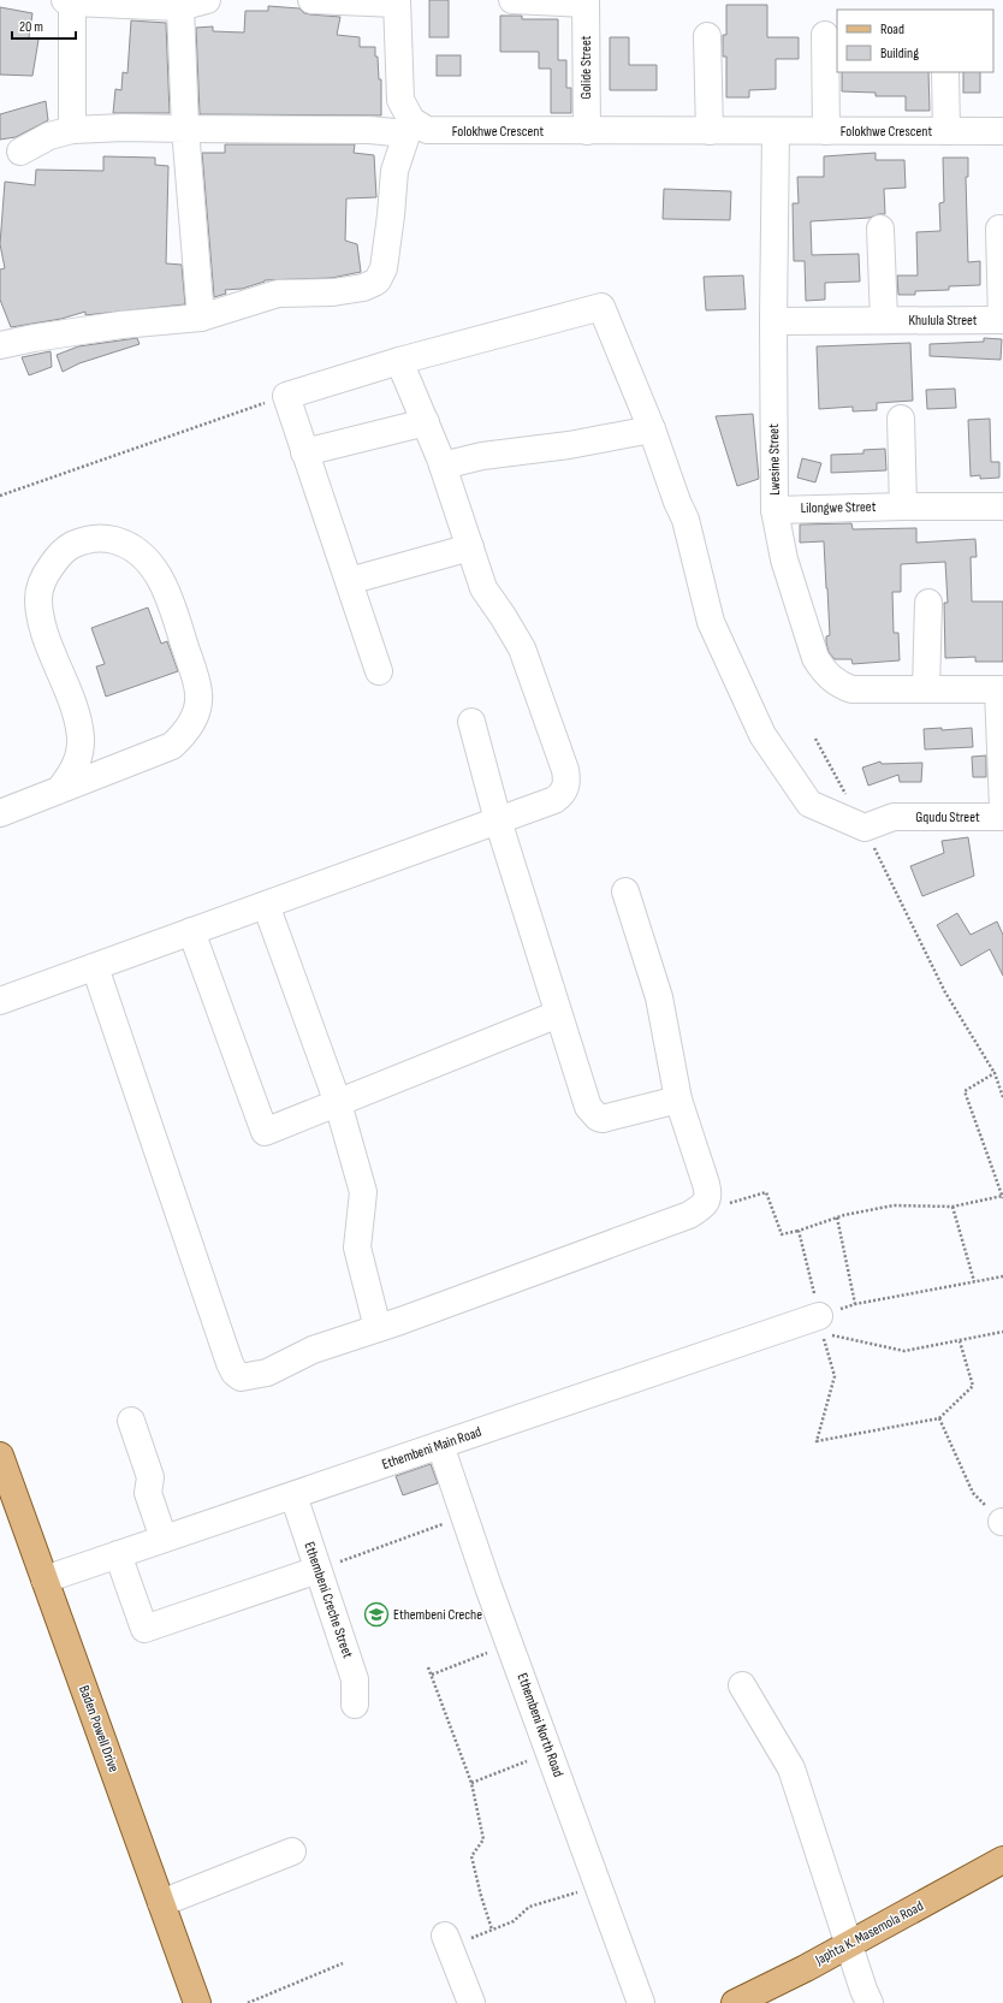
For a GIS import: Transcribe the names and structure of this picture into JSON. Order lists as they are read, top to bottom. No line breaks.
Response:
{"streets":{"main road":["Baden Powell Drive","Japhta K. Masemola Road"],"street":["Golide Street","Folokhwe Crescent","Khulula Street","Lwesine Street","Lilongwe Street","Gqudu Street","Ethembeni Main Road","Ethembeni Creche Street","Ethembeni North Road"]},"crossings":[["Golide Street","Folokhwe Crescent"],["Folokhwe Crescent","Lwesine Street"],["Khulula Street","Lwesine Street"],["Lwesine Street","Lilongwe Street"],["Ethembeni Main Road","Ethembeni Creche Street"],["Ethembeni Main Road","Ethembeni North Road"],["Ethembeni Main Road","Baden Powell Drive"]],"places":{"school or university":["Ethembeni Creche"]},"legend":["Road","Building"],"scale_bar":"20 m"}
